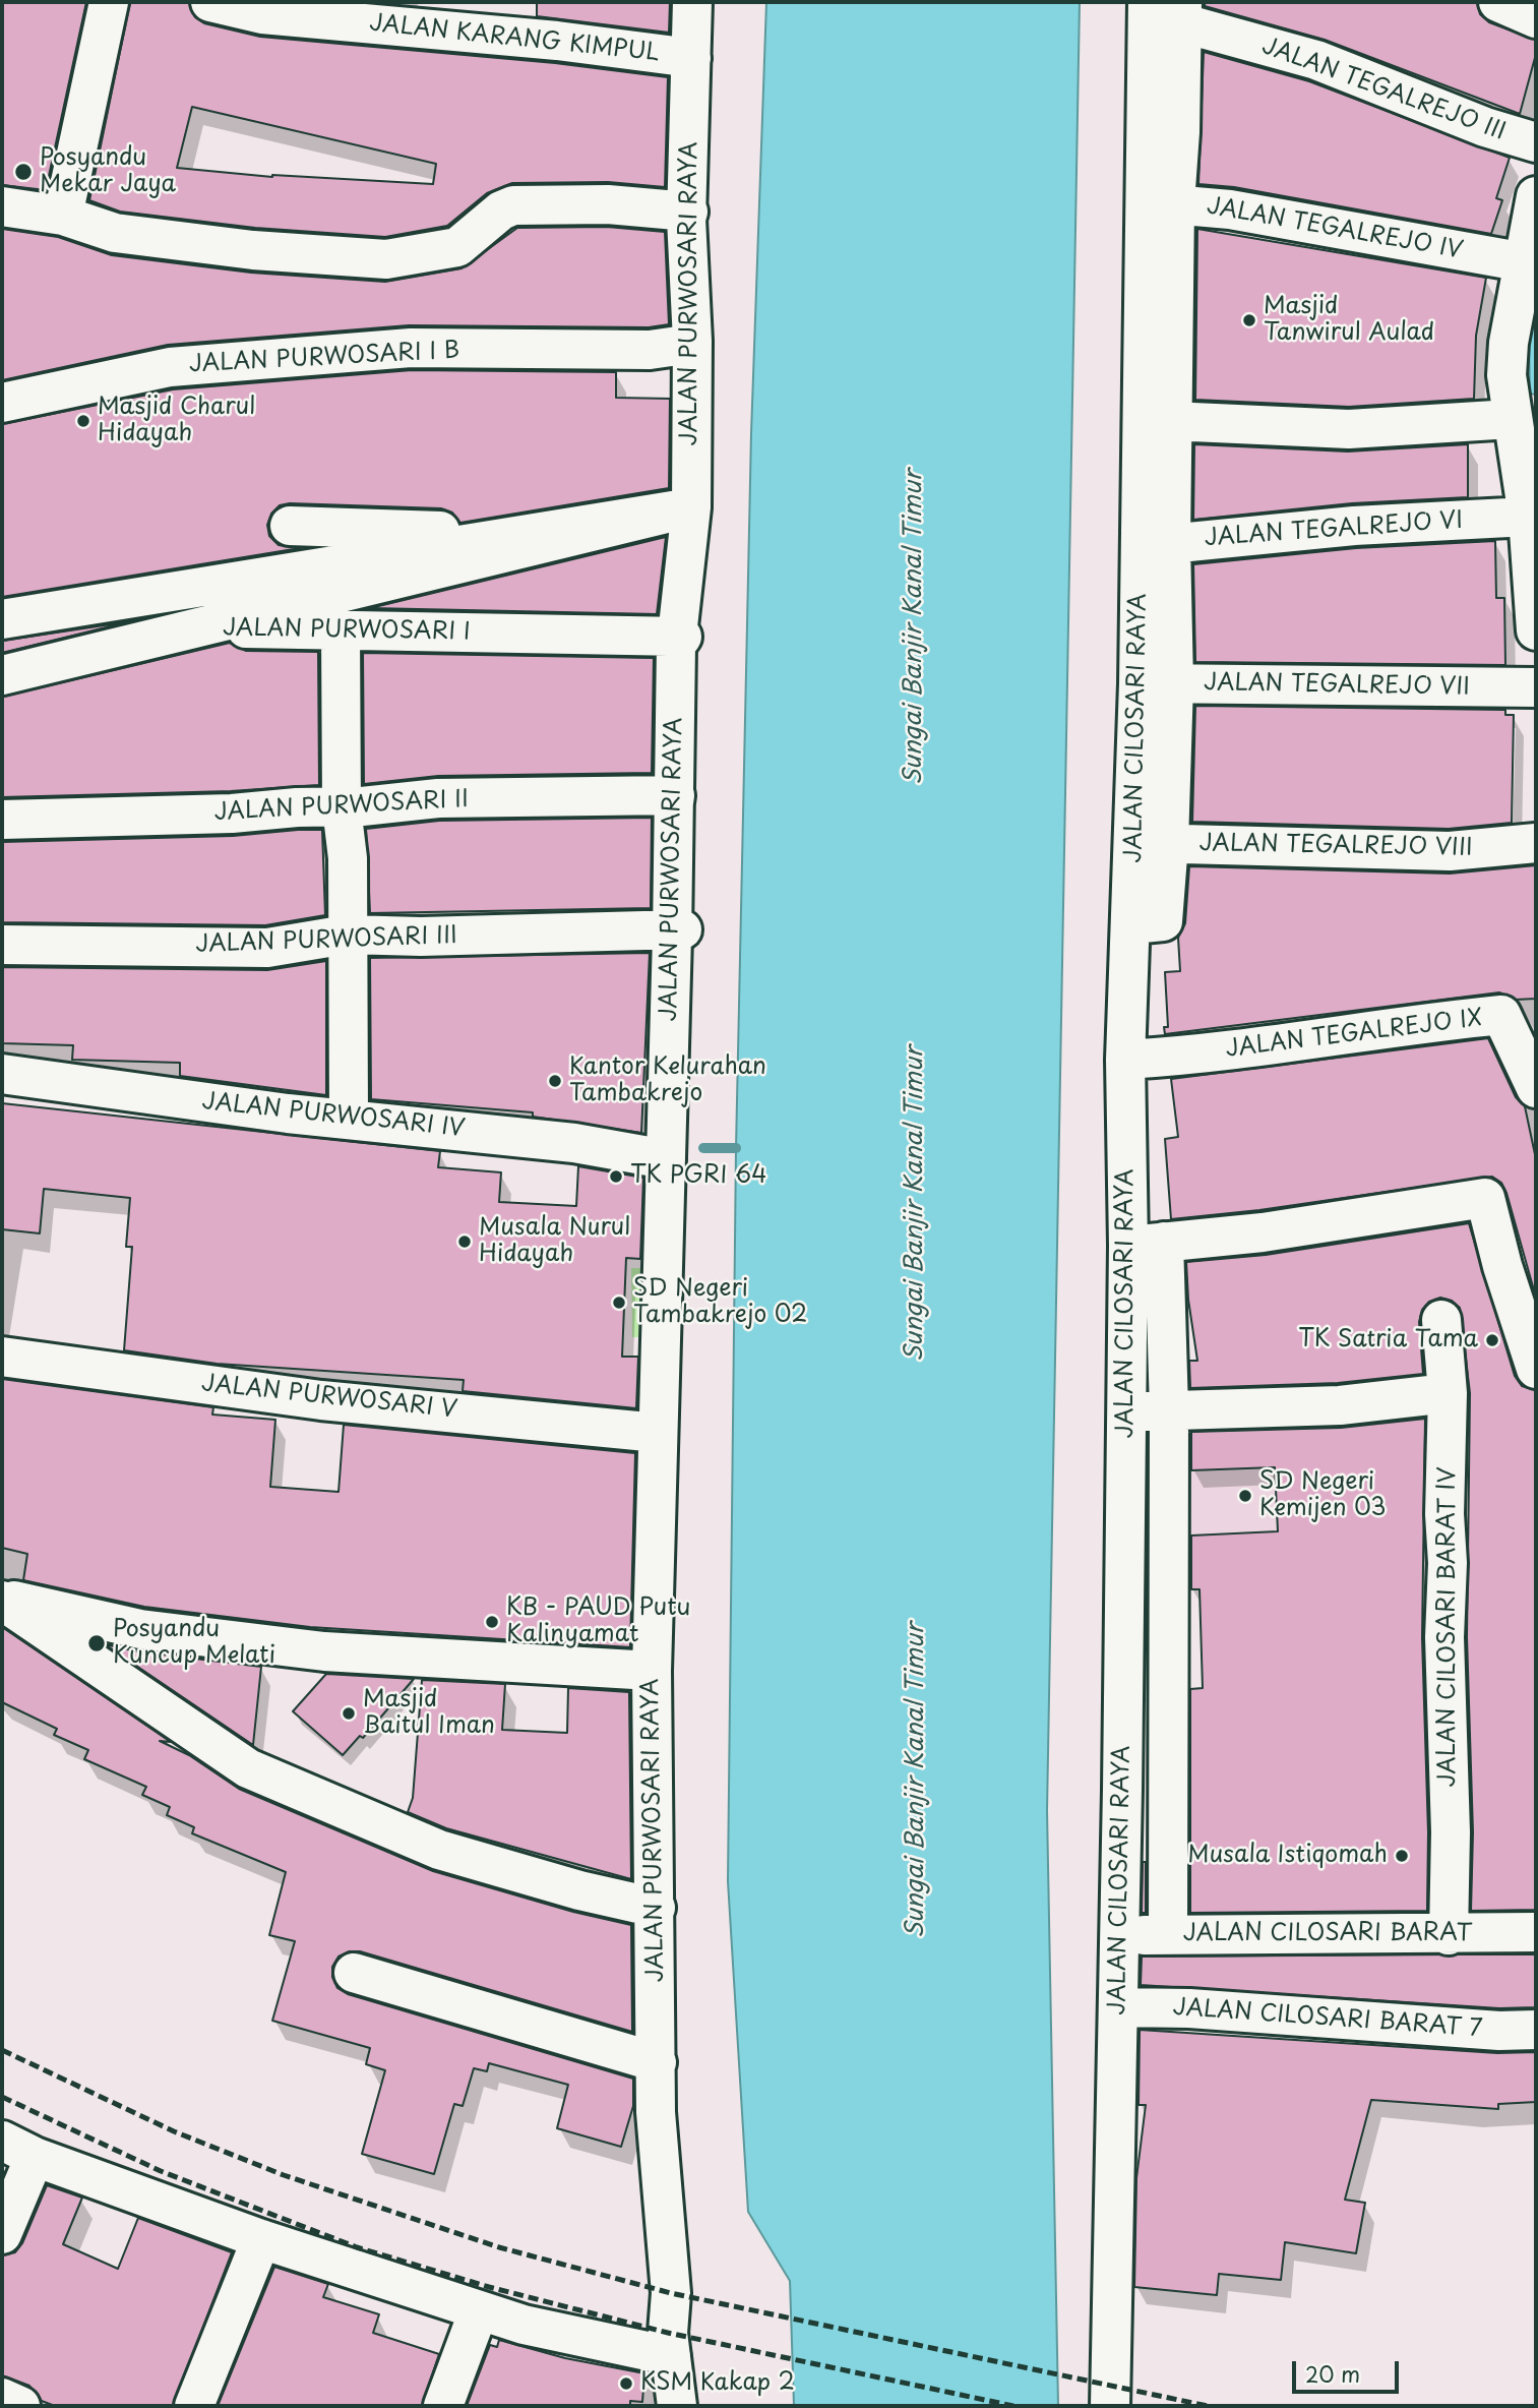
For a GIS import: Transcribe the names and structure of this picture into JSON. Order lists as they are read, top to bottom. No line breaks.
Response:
{"streets":{"street":["JALAN KARANG KIMPUL","JALAN TEGALREJO III","JALAN TEGALREJO IV","JALAN PURWOSARI RAYA","JALAN PURWOSARI I B","JALAN TEGALREJO VI","JALAN PURWOSARI I","JALAN TEGALREJO VII","JALAN CILOSARI RAYA","JALAN PURWOSARI II","JALAN TEGALREJO VIII","JALAN PURWOSARI III","JALAN TEGALREJO IX","JALAN PURWOSARI IV","JALAN PURWOSARI V","JALAN CILOSARI BARAT IV","JALAN CILOSARI BARAT","JALAN CILOSARI BARAT 7"]},"crossings":[["JALAN KARANG KIMPUL","JALAN PURWOSARI RAYA"],["JALAN TEGALREJO III","JALAN CILOSARI RAYA"],["JALAN TEGALREJO IV","JALAN CILOSARI RAYA"],["JALAN PURWOSARI RAYA","JALAN PURWOSARI I B"],["JALAN PURWOSARI RAYA","JALAN PURWOSARI I"],["JALAN PURWOSARI RAYA","JALAN PURWOSARI II"],["JALAN PURWOSARI RAYA","JALAN PURWOSARI III"],["JALAN PURWOSARI RAYA","JALAN PURWOSARI IV"],["JALAN PURWOSARI RAYA","JALAN PURWOSARI V"],["JALAN TEGALREJO VI","JALAN CILOSARI RAYA"],["JALAN TEGALREJO VII","JALAN CILOSARI RAYA"],["JALAN CILOSARI RAYA","JALAN TEGALREJO VIII"],["JALAN CILOSARI RAYA","JALAN TEGALREJO IX"],["JALAN CILOSARI RAYA","JALAN CILOSARI BARAT"],["JALAN CILOSARI RAYA","JALAN CILOSARI BARAT 7"],["JALAN CILOSARI BARAT IV","JALAN CILOSARI BARAT"]],"water":["Sungai Banjir Kanal Timur"],"places":["Posyandu Mekar Jaya","Masjid Tanwirul Aulad","Masjid Charul Hidayah","Kantor Kelurahan Tambakrejo","TK PGRI 64","Musala Nurul Hidayah","SD Negeri Tambakrejo 02","TK Satria Tama","SD Negeri Kemijen 03","KB - PAUD Putu Kalinyamat","Posyandu Kuncup Melati","Masjid Baitul Iman","Musala Istiqomah","KSM Kakap 2"],"scale_bar":"20 m"}
